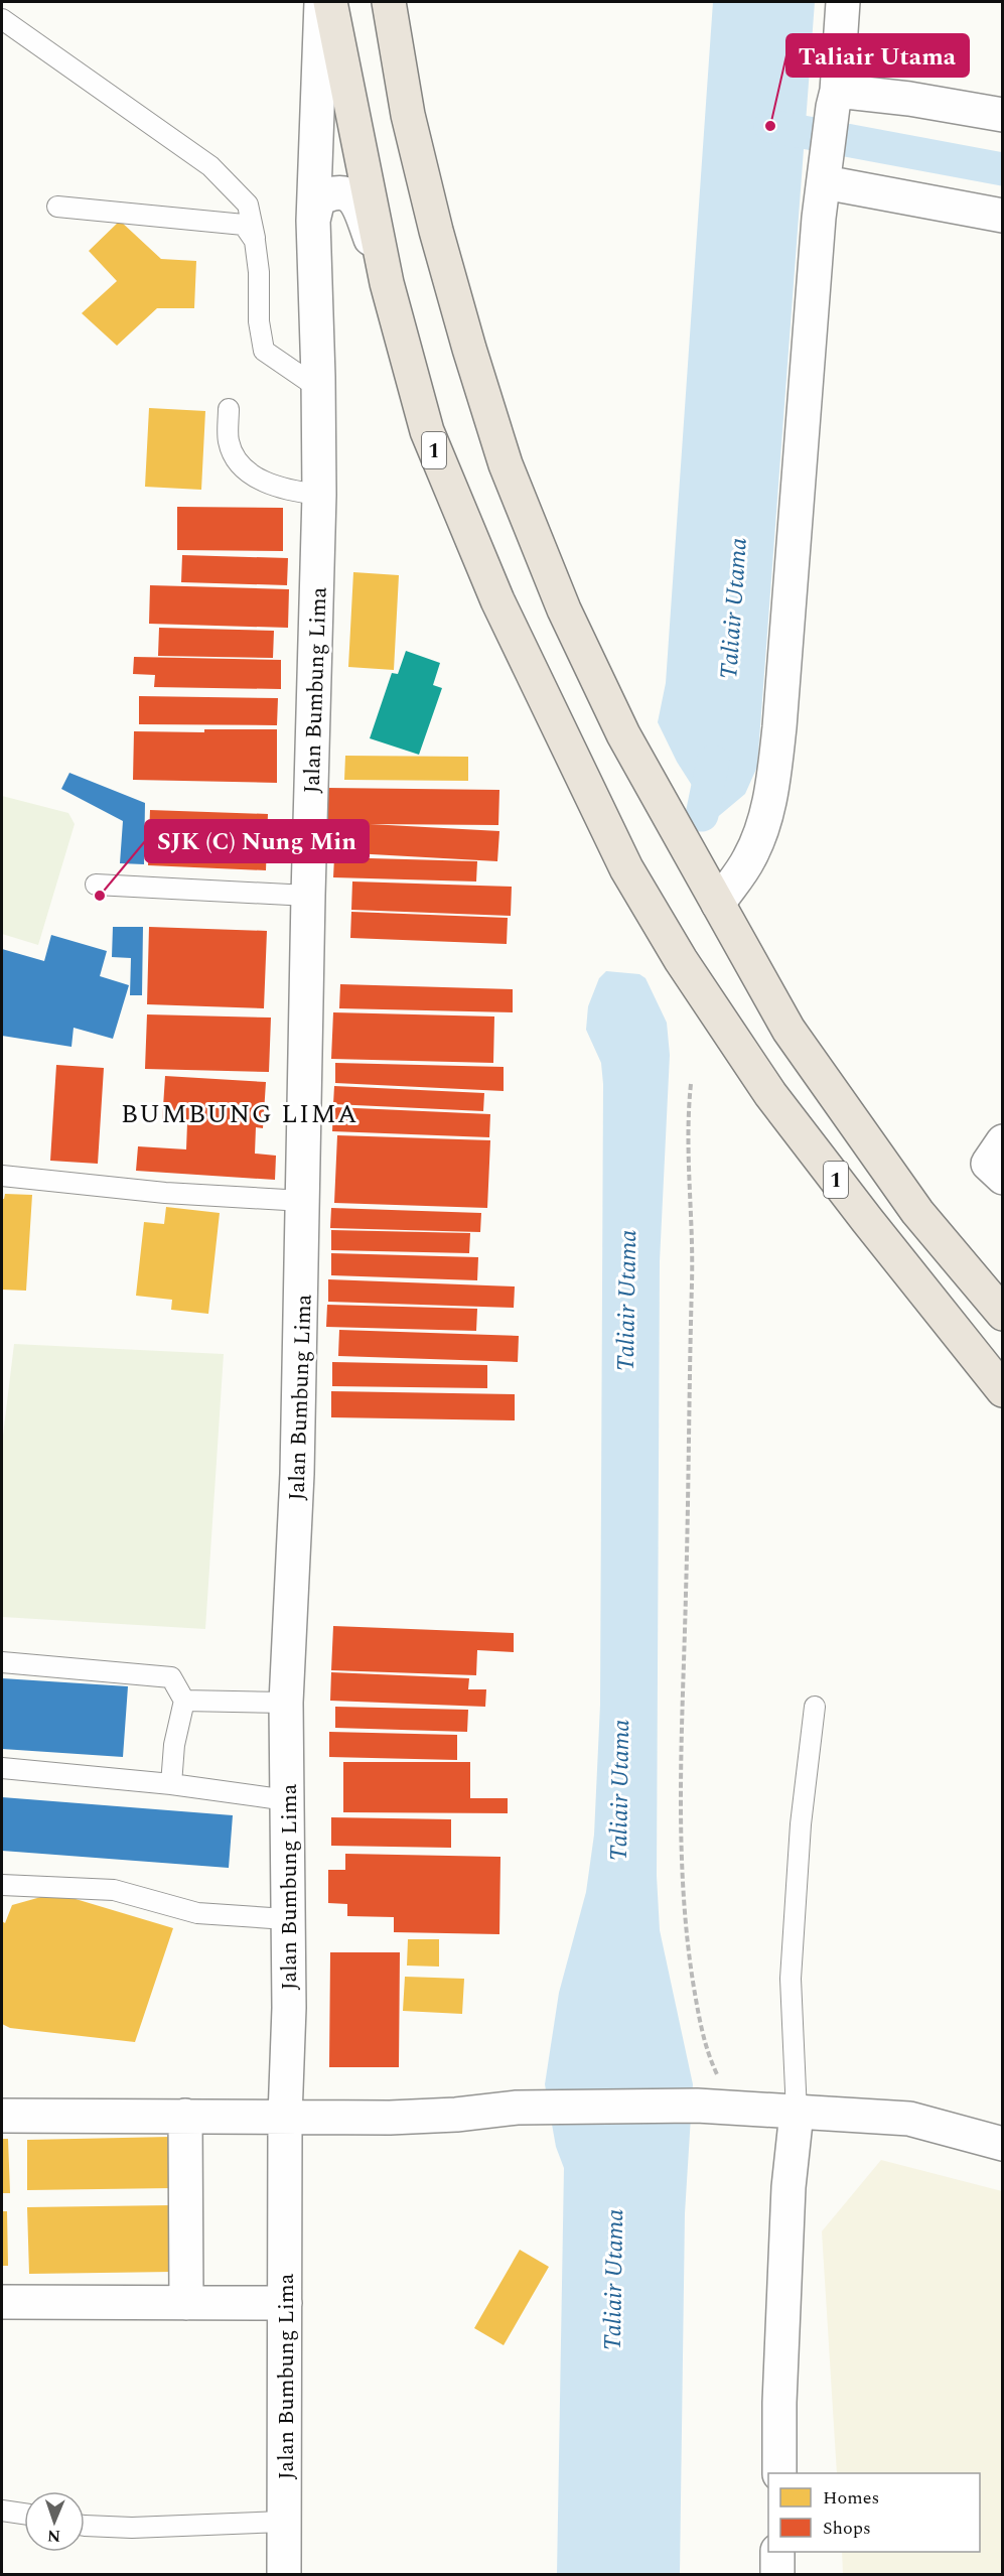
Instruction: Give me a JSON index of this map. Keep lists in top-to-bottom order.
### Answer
{
  "streets": {
    "highway": ["1"],
    "street": ["Jalan Bumbung Lima"]
  },
  "districts": ["BUMBUNG LIMA"],
  "water": ["Taliair Utama"],
  "places": ["Taliair Utama", "SJK (C) Nung Min"],
  "legend": ["Homes", "Shops"],
  "north": "bottom"
}
